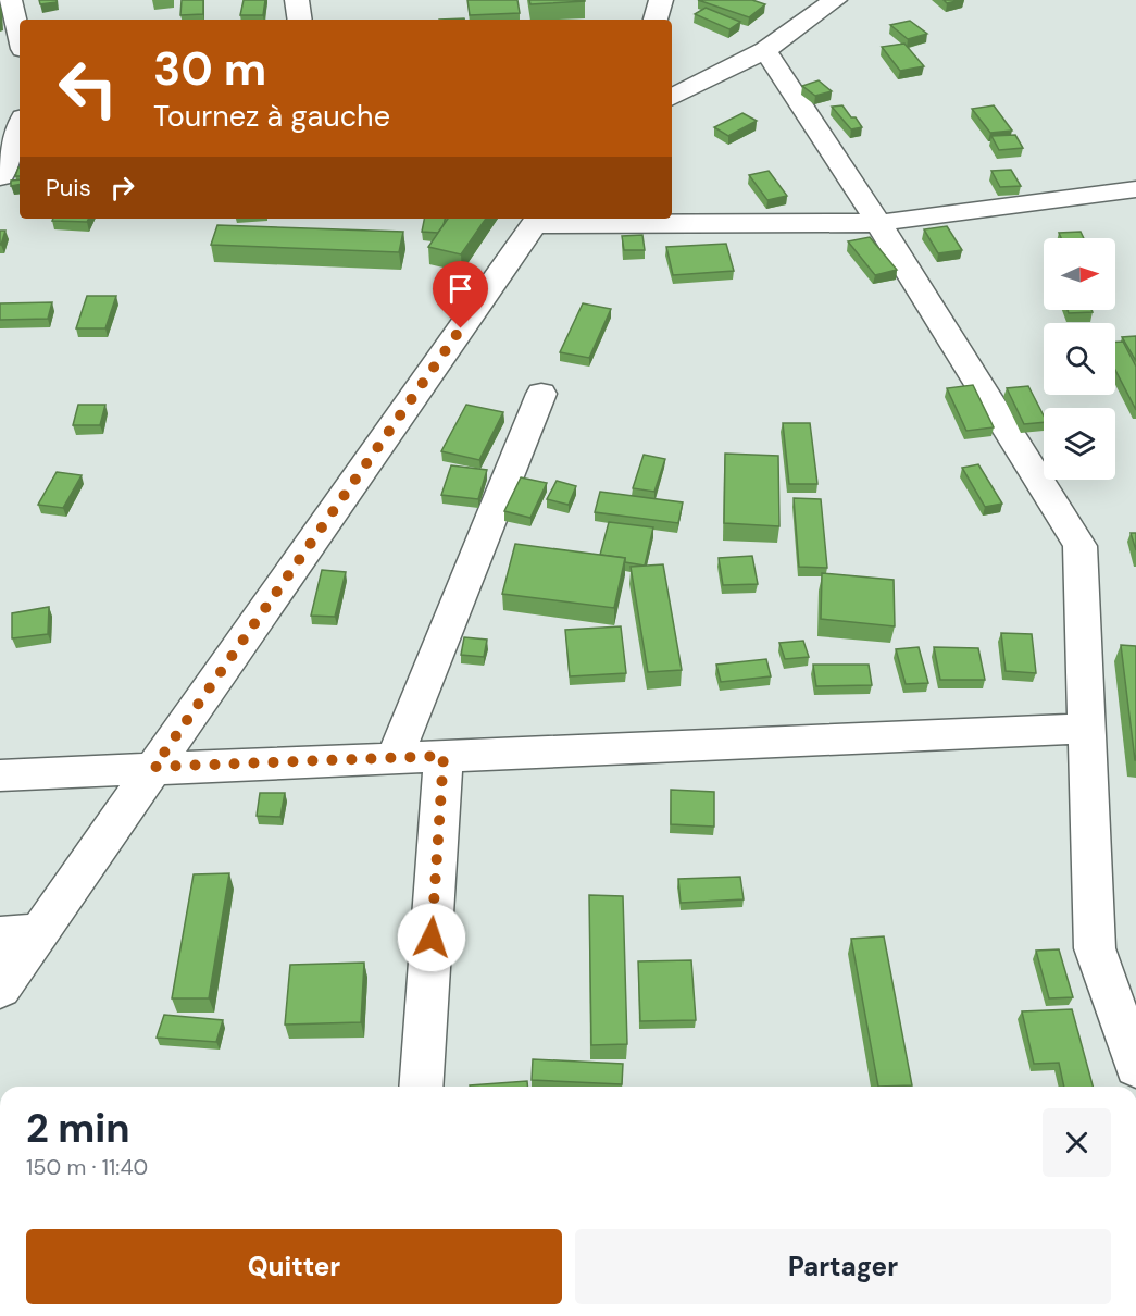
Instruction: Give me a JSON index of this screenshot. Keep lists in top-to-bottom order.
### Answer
{
  "north": "right",
  "page": {
    "turn": ["30 m", "Tournez à gauche"],
    "then": "Puis",
    "heading": ["2 min", "150 m · 11:40"],
    "buttons": ["Quitter", "Partager"]
  }
}
